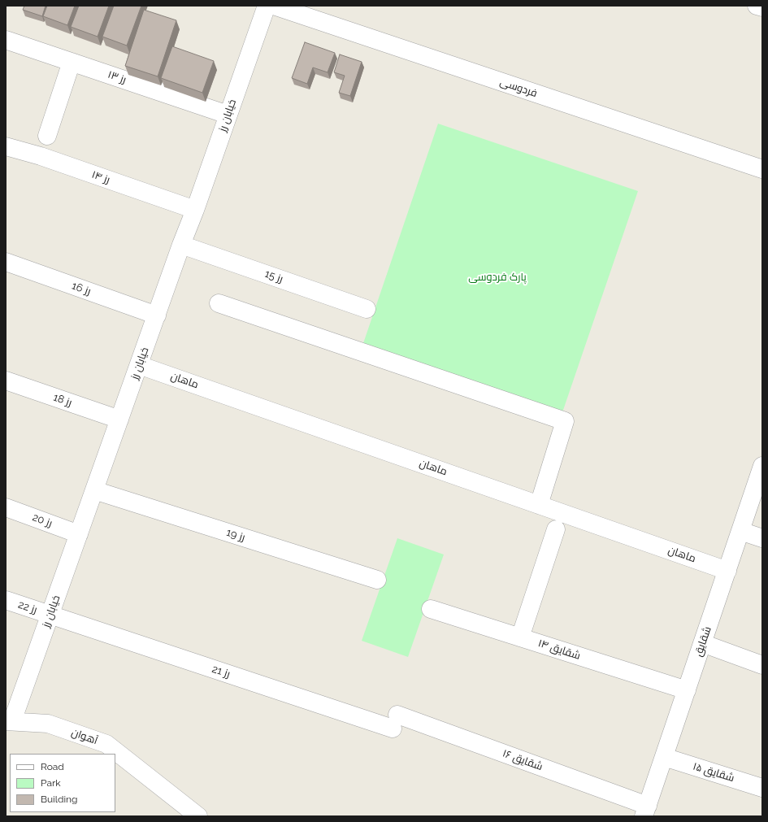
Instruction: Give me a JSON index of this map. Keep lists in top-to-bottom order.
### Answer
{
  "streets": {
    "street": [
      "رز ۱۳",
      "فردوسی",
      "خیابان رز",
      "رز ۱۴",
      "رز 15",
      "رز 16",
      "ماهان",
      "رز 18",
      "رز 20",
      "رز 19",
      "رز 22",
      "شقایق",
      "شقایق ۱۴",
      "رز 21",
      "آهوان",
      "شقایق ۱۶",
      "شقایق ۱۵"
    ]
  },
  "crossings": [
    ["رز ۱۳", "خیابان رز"],
    ["خیابان رز", "رز ۱۴"],
    ["خیابان رز", "رز 15"],
    ["خیابان رز", "رز 16"],
    ["خیابان رز", "ماهان"],
    ["خیابان رز", "رز 18"],
    ["خیابان رز", "رز 20"],
    ["خیابان رز", "رز 19"],
    ["خیابان رز", "رز 22"],
    ["خیابان رز", "رز 21"],
    ["خیابان رز", "آهوان"],
    ["ماهان", "شقایق"],
    ["رز 22", "رز 21"],
    ["شقایق", "شقایق ۱۴"],
    ["شقایق", "شقایق ۱۶"],
    ["شقایق", "شقایق ۱۵"],
    ["رز 21", "شقایق ۱۶"]
  ],
  "parks": ["پارک فردوسی"],
  "legend": ["Road", "Park", "Building"]
}
